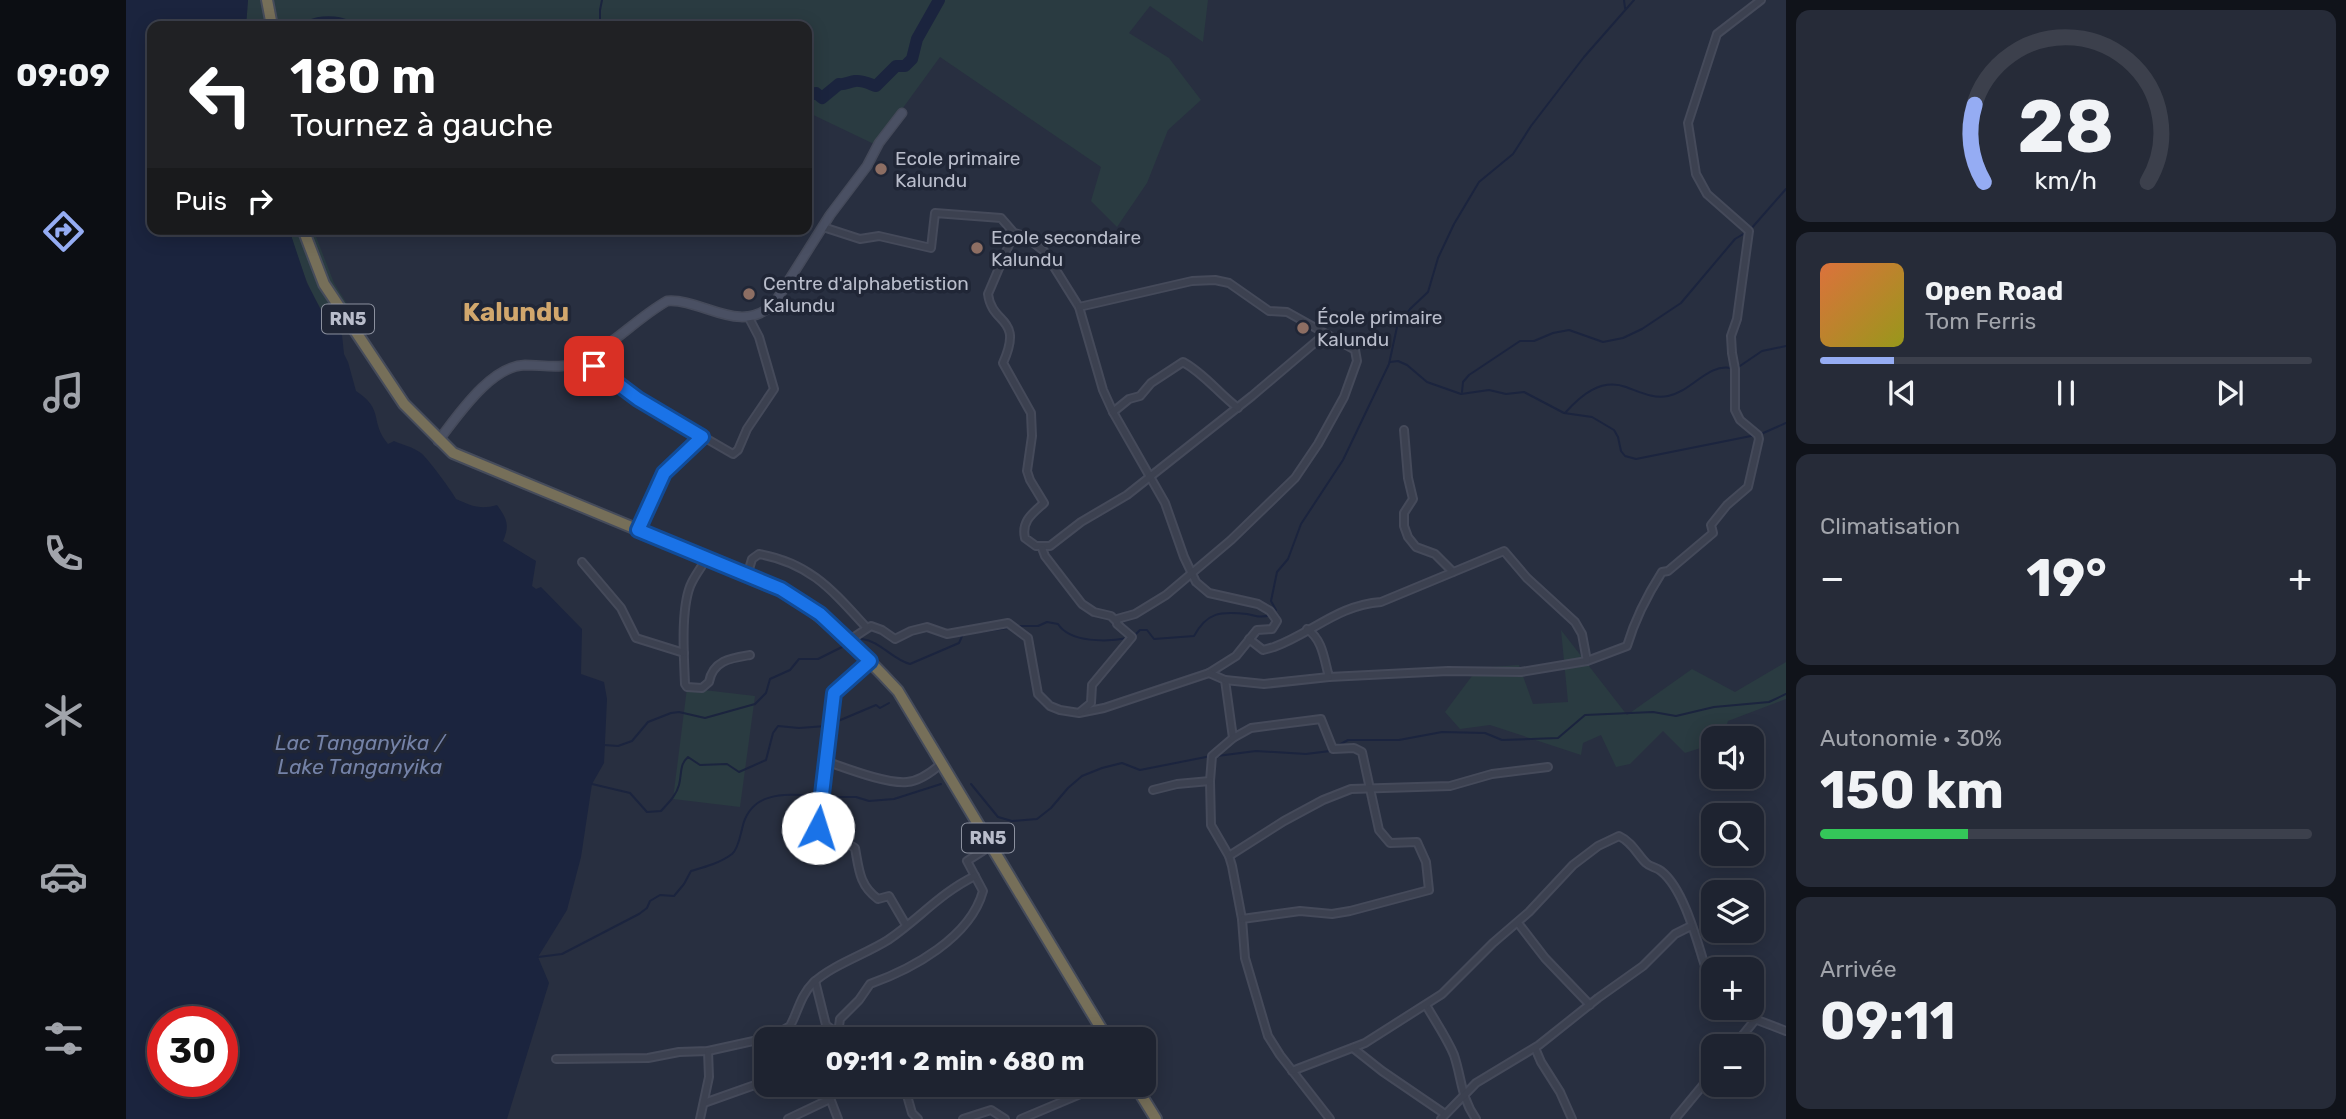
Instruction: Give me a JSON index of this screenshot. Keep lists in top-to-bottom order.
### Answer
{
  "streets": {
    "highway": ["RN5"]
  },
  "districts": ["Kalundu"],
  "water": ["Lac Tanganyika / Lake Tanganyika"],
  "places": [
    "Ecole primaire Kalundu",
    "Ecole secondaire Kalundu",
    "Centre d'alphabetistion Kalundu",
    "École primaire Kalundu"
  ],
  "page": {
    "tabs": "09:09",
    "turn": ["180 m", "Tournez à gauche"],
    "then": "Puis",
    "song": ["Open Road", "Tom Ferris"],
    "tile": [
      "Climatisation",
      ["Autonomie · 30%", "150 km"],
      ["Arrivée", "09:11"]
    ],
    "heat": ["−", "19°", "+"],
    "map_buttons": ["+", "−"],
    "limit": "30",
    "trip": "09:11 · 2 min · 680 m",
    "gauge": ["28", "km/h"]
  }
}
